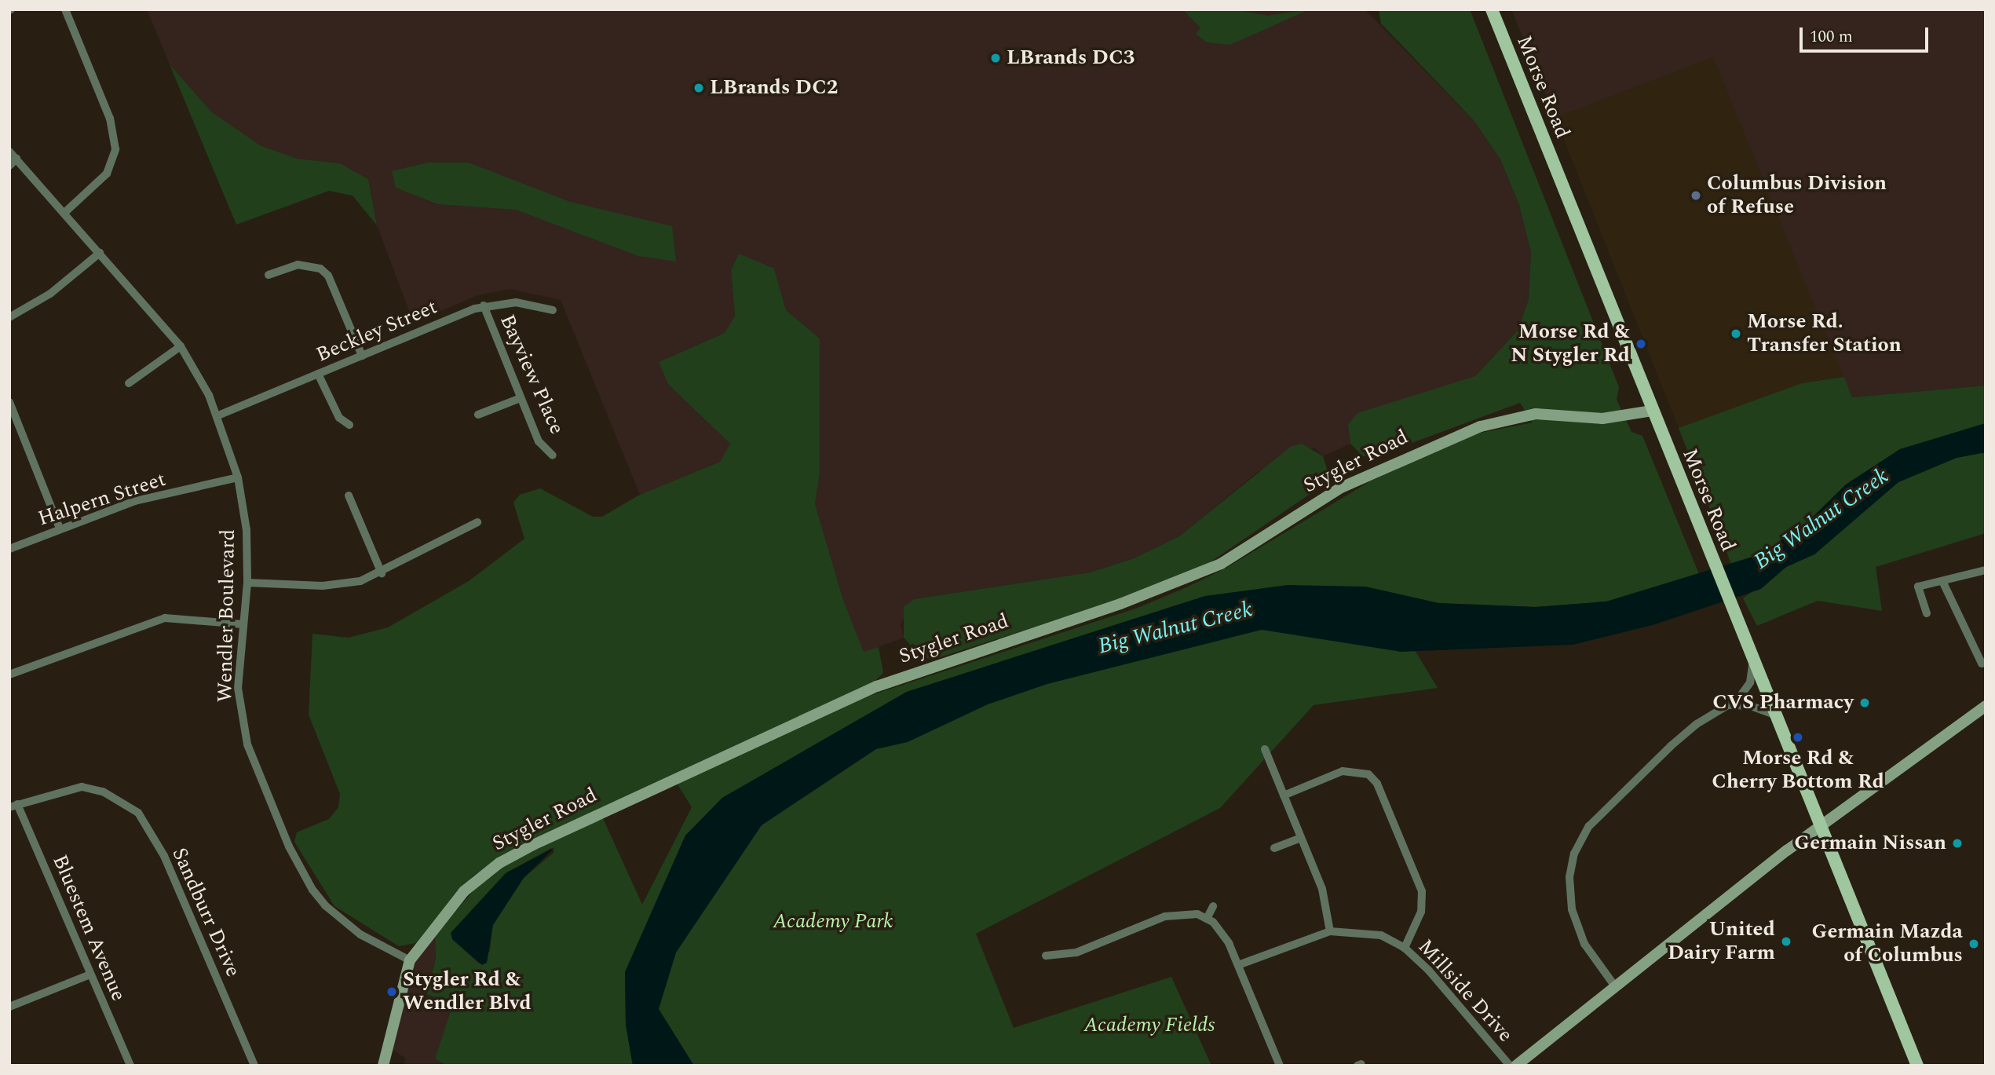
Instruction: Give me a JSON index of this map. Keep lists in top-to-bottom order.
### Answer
{
  "streets": {
    "main road": ["Morse Road", "Stygler Road"],
    "street": [
      "Beckley Street",
      "Bayview Place",
      "Halpern Street",
      "Wendler Boulevard",
      "Sandburr Drive",
      "Bluestem Avenue",
      "Millside Drive"
    ]
  },
  "crossings": [
    ["Morse Road", "Stygler Road"],
    ["Beckley Street", "Bayview Place"],
    ["Beckley Street", "Wendler Boulevard"],
    ["Stygler Road", "Wendler Boulevard"],
    ["Halpern Street", "Wendler Boulevard"],
    ["Sandburr Drive", "Bluestem Avenue"]
  ],
  "water": ["Big Walnut Creek"],
  "parks": ["Academy Park", "Academy Fields"],
  "places": [
    "LBrands DC3",
    "LBrands DC2",
    "Columbus Division of Refuse",
    "Morse Rd. Transfer Station",
    "Morse Rd & N Stygler Rd",
    "CVS Pharmacy",
    "Morse Rd & Cherry Bottom Rd",
    "Germain Nissan",
    "United Dairy Farm",
    "Germain Mazda of Columbus",
    "Stygler Rd & Wendler Blvd"
  ],
  "scale_bar": "100 m"
}
